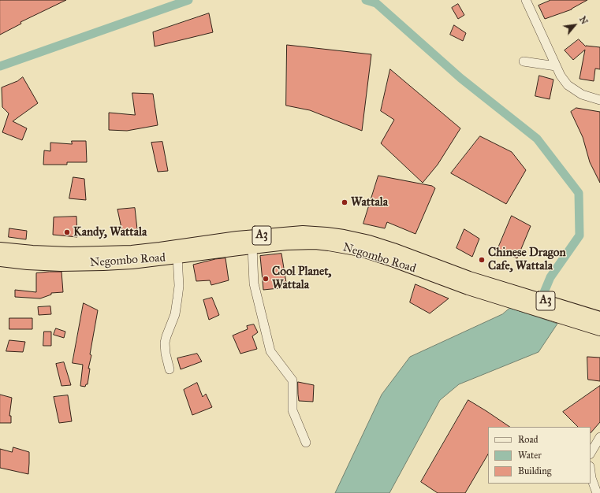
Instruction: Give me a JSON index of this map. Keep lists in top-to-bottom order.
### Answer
{
  "streets": {
    "highway": ["A3", "Negombo Road"]
  },
  "places": [
    "Wattala",
    "Kandy, Wattala",
    "Chinese Dragon Cafe, Wattala",
    "Cool Planet, Wattala"
  ],
  "legend": ["Road", "Water", "Building"],
  "north": "top right"
}
